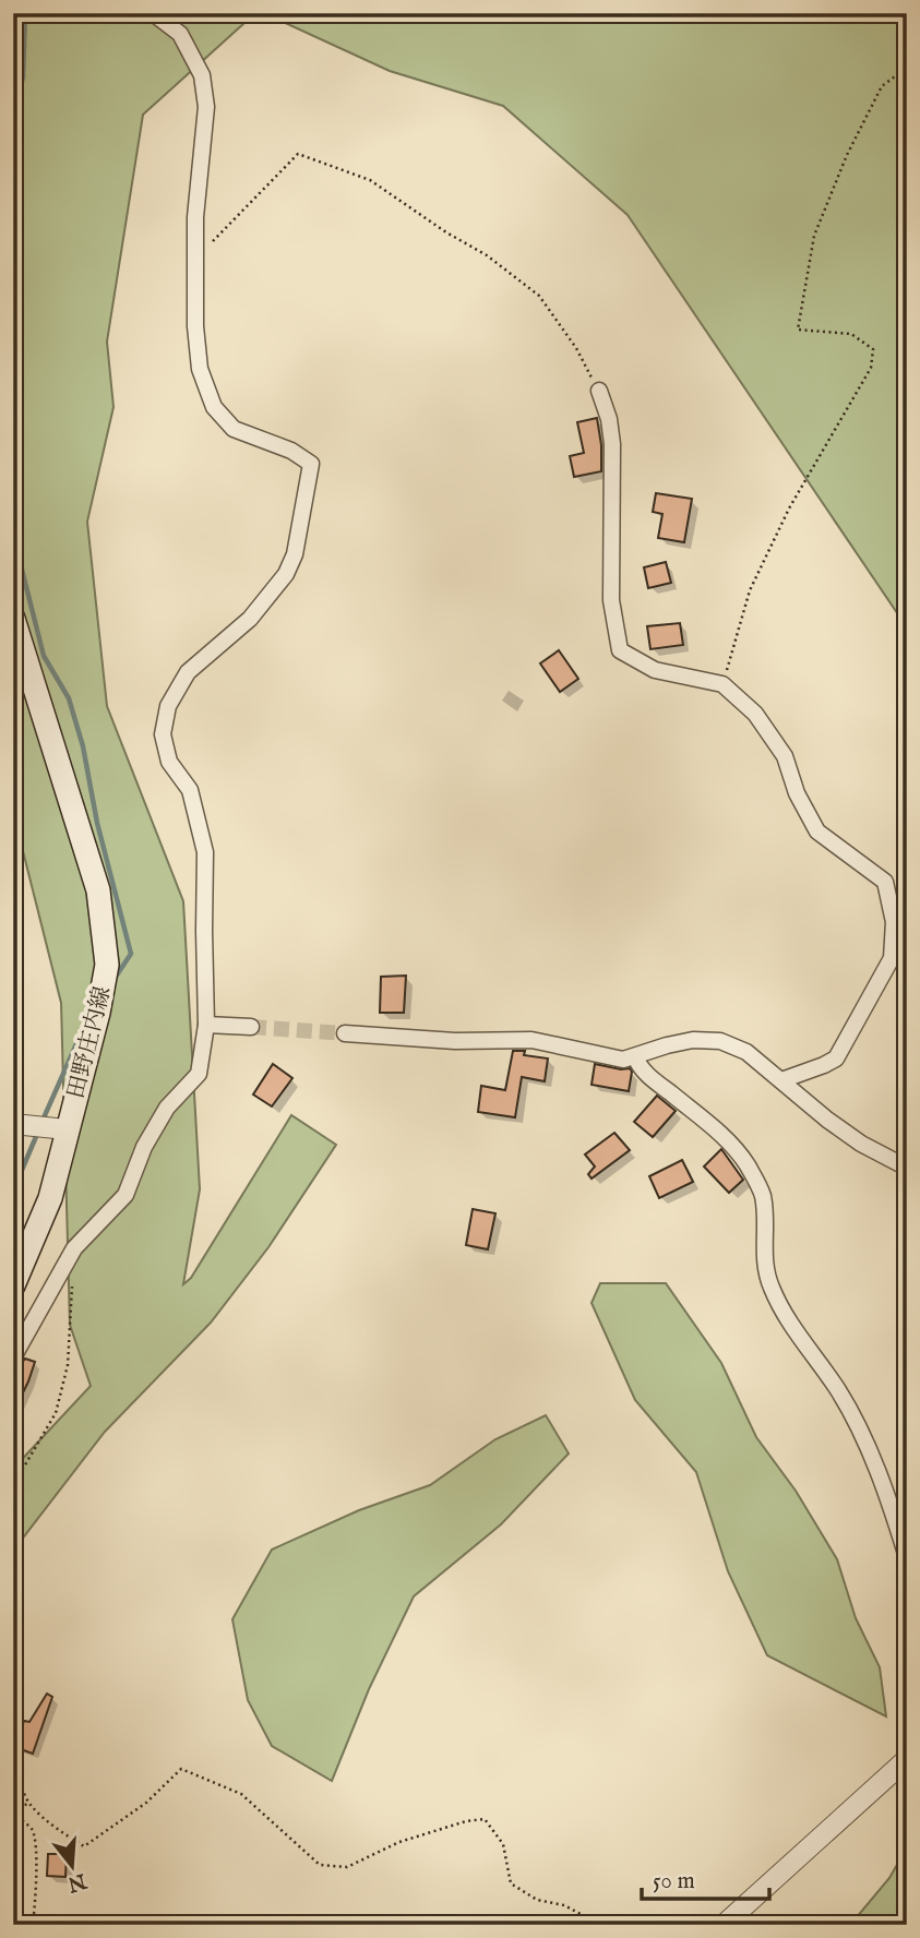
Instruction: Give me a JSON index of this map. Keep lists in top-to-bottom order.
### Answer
{
  "streets": {
    "main road": ["田野庄内線"]
  },
  "scale_bar": "50 m",
  "north": "bottom"
}
